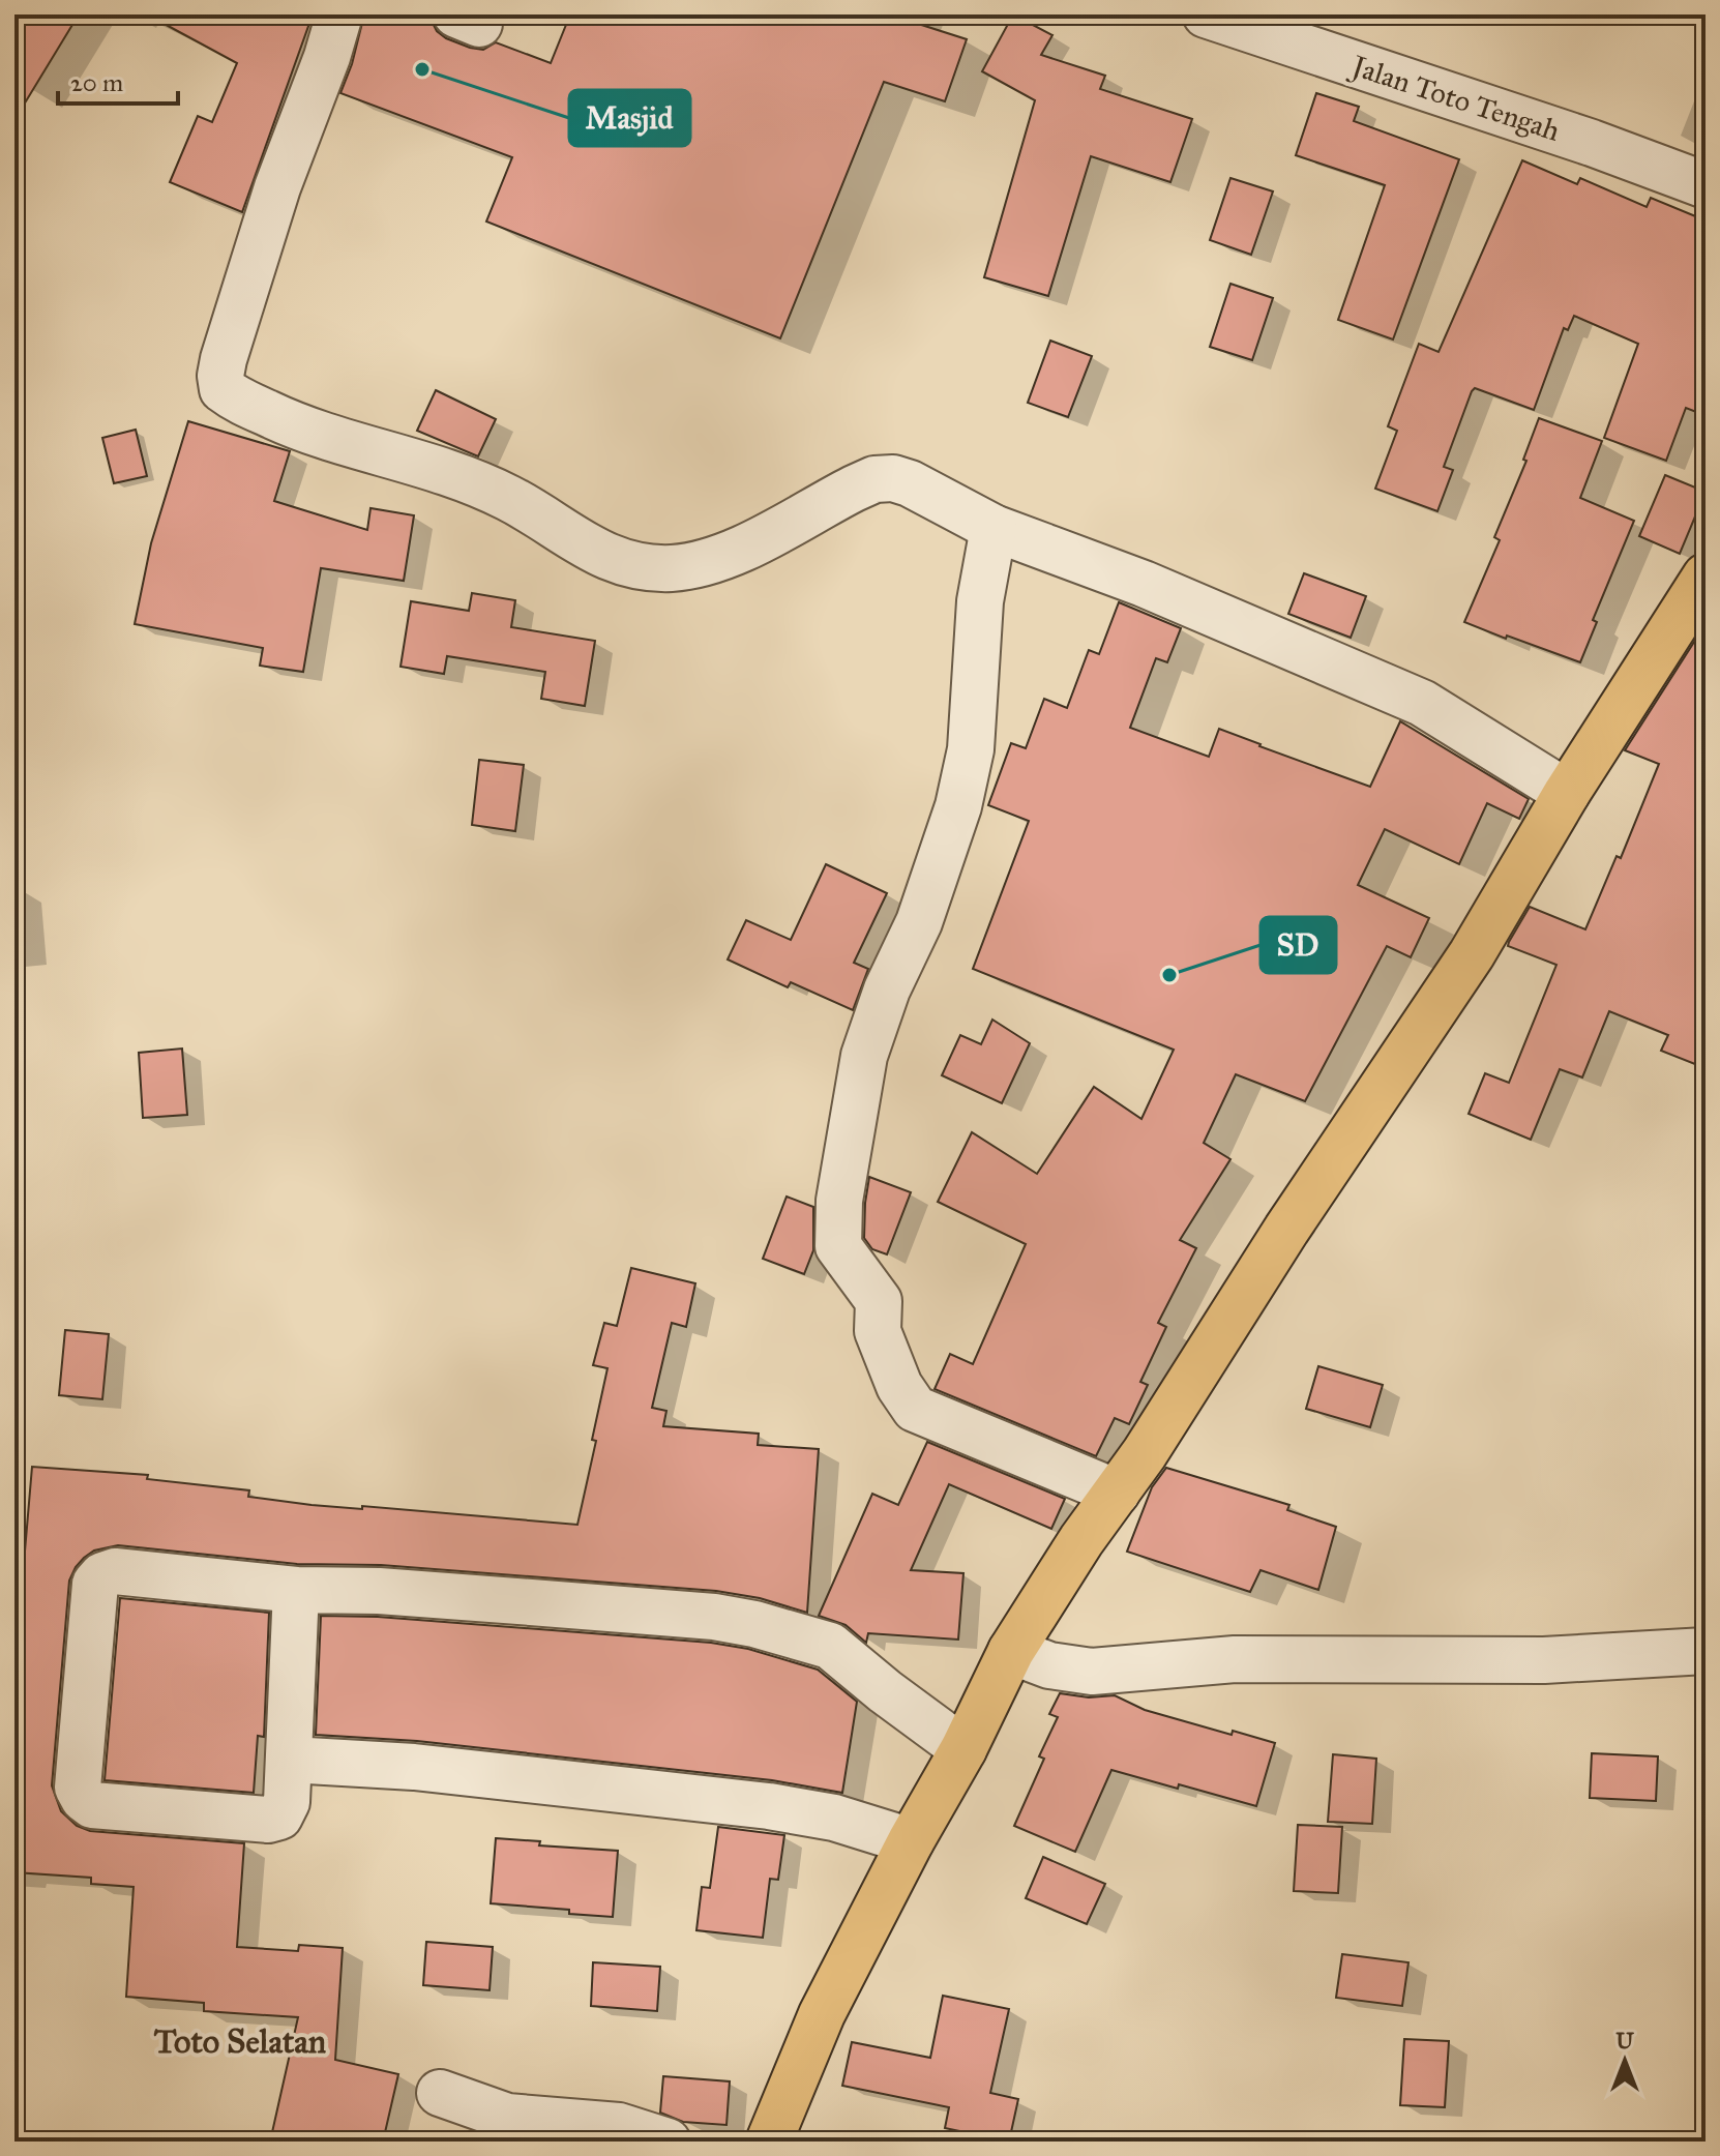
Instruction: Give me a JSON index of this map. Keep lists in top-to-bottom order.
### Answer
{
  "streets": {
    "street": ["Jalan Toto Tengah"]
  },
  "districts": ["Toto Selatan"],
  "places": ["Masjid", "SD"],
  "scale_bar": "20 m",
  "north": "top"
}
